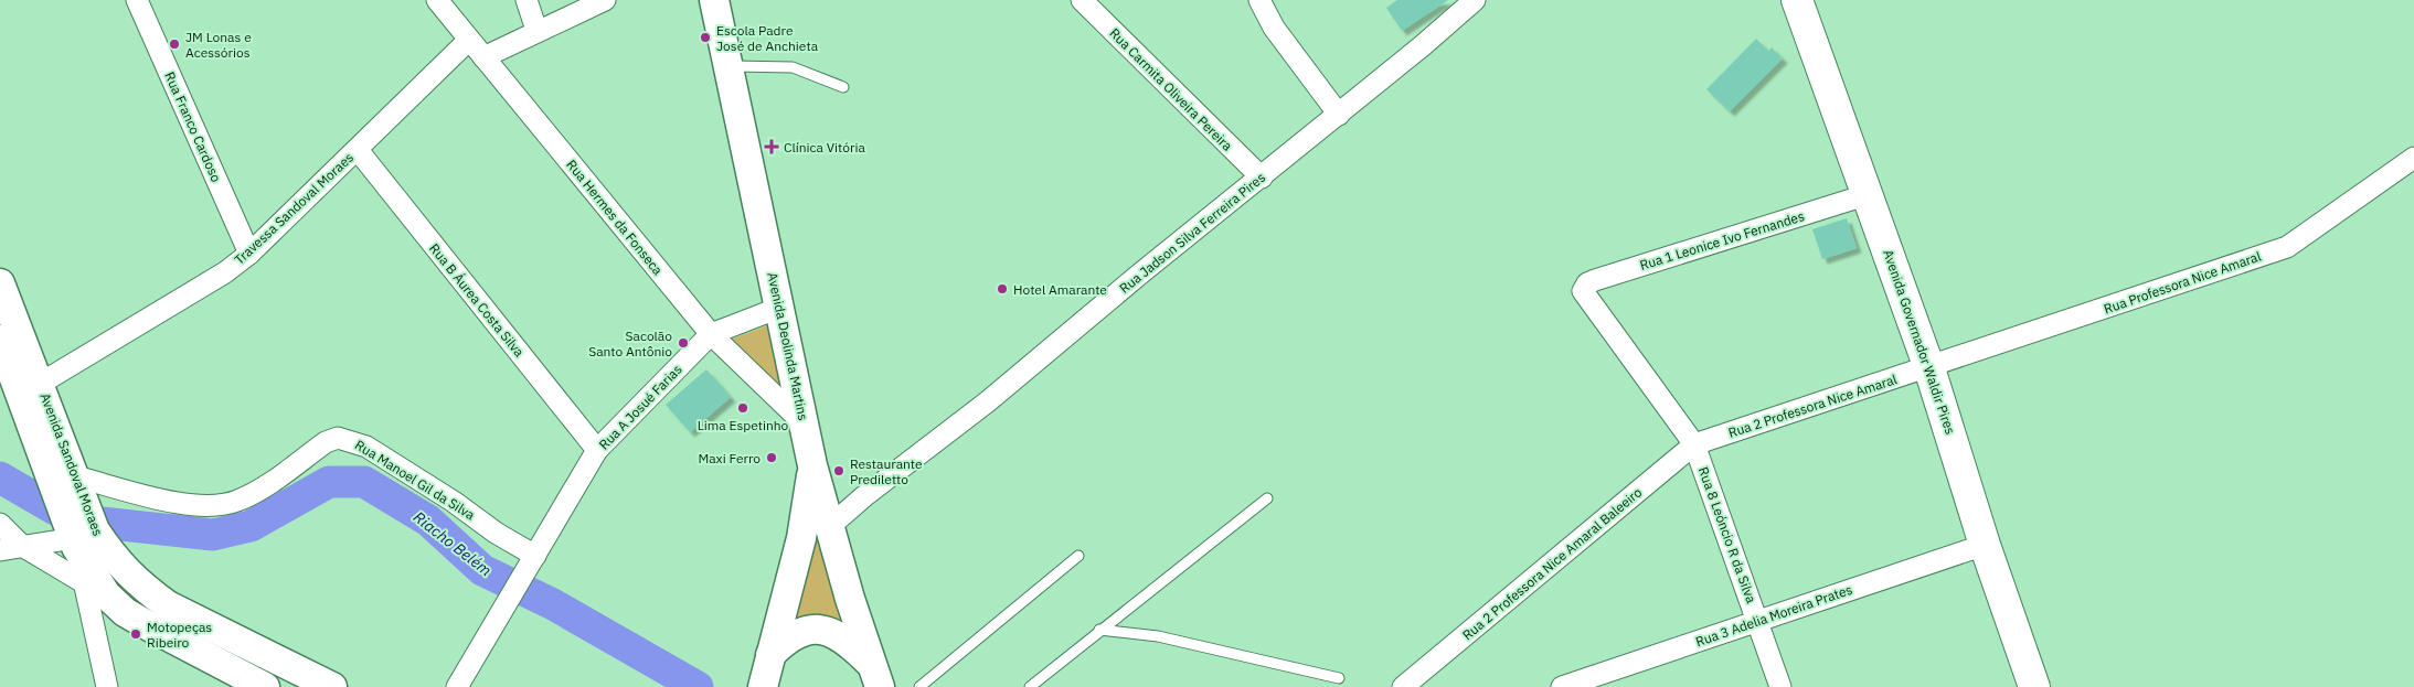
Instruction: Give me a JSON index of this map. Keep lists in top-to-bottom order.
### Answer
{
  "streets": {
    "main road": ["Avenida Governador Waldir Pires", "Avenida Deolinda Martins", "Avenida Sandoval Moraes"],
    "street": [
      "Rua Carmita Oliveira Pereira",
      "Rua Franco Cardoso",
      "Travessa Sandoval Moraes",
      "Rua Hermes da Fonseca",
      "Rua Jadson Silva Ferreira Pires",
      "Rua 1 Leonice Ivo Fernandes",
      "Rua Professora Nice Amaral",
      "Rua B Áurea Costa Silva",
      "Rua 2 Professora Nice Amaral",
      "Rua A Josué Farias",
      "Rua Manoel Gil da Silva",
      "Rua 8 Leóncio R da Silva",
      "Rua 2 Professora Nice Amaral Baleeiro",
      "Rua 3 Adelia Moreira Prates"
    ]
  },
  "crossings": [
    ["Rua Carmita Oliveira Pereira", "Rua Jadson Silva Ferreira Pires"],
    ["Rua Franco Cardoso", "Travessa Sandoval Moraes"],
    ["Travessa Sandoval Moraes", "Rua Hermes da Fonseca"],
    ["Travessa Sandoval Moraes", "Rua B Áurea Costa Silva"],
    ["Travessa Sandoval Moraes", "Avenida Sandoval Moraes"],
    ["Rua Hermes da Fonseca", "Avenida Deolinda Martins"],
    ["Rua Hermes da Fonseca", "Rua A Josué Farias"],
    ["Rua Jadson Silva Ferreira Pires", "Avenida Deolinda Martins"],
    ["Rua 1 Leonice Ivo Fernandes", "Avenida Governador Waldir Pires"],
    ["Rua 1 Leonice Ivo Fernandes", "Rua 8 Leóncio R da Silva"],
    ["Rua Professora Nice Amaral", "Avenida Governador Waldir Pires"],
    ["Rua Professora Nice Amaral", "Rua 2 Professora Nice Amaral"],
    ["Rua B Áurea Costa Silva", "Rua A Josué Farias"],
    ["Avenida Governador Waldir Pires", "Rua 2 Professora Nice Amaral"],
    ["Avenida Governador Waldir Pires", "Rua 3 Adelia Moreira Prates"],
    ["Rua 2 Professora Nice Amaral", "Rua 8 Leóncio R da Silva"],
    ["Rua 2 Professora Nice Amaral", "Rua 2 Professora Nice Amaral Baleeiro"],
    ["Rua A Josué Farias", "Rua Manoel Gil da Silva"],
    ["Avenida Sandoval Moraes", "Rua Manoel Gil da Silva"],
    ["Rua 8 Leóncio R da Silva", "Rua 2 Professora Nice Amaral Baleeiro"],
    ["Rua 8 Leóncio R da Silva", "Rua 3 Adelia Moreira Prates"]
  ],
  "water": ["Riacho Belém"],
  "places": {
    "other": [
      "Escola Padre José de Anchieta",
      "JM Lonas e Acessórios",
      "Hotel Amarante",
      "Sacolão Santo Antônio",
      "Lima Espetinho",
      "Maxi Ferro",
      "Restaurante Prediletto",
      "Motopeças Ribeiro"
    ],
    "health": ["Clínica Vitória"]
  }
}
